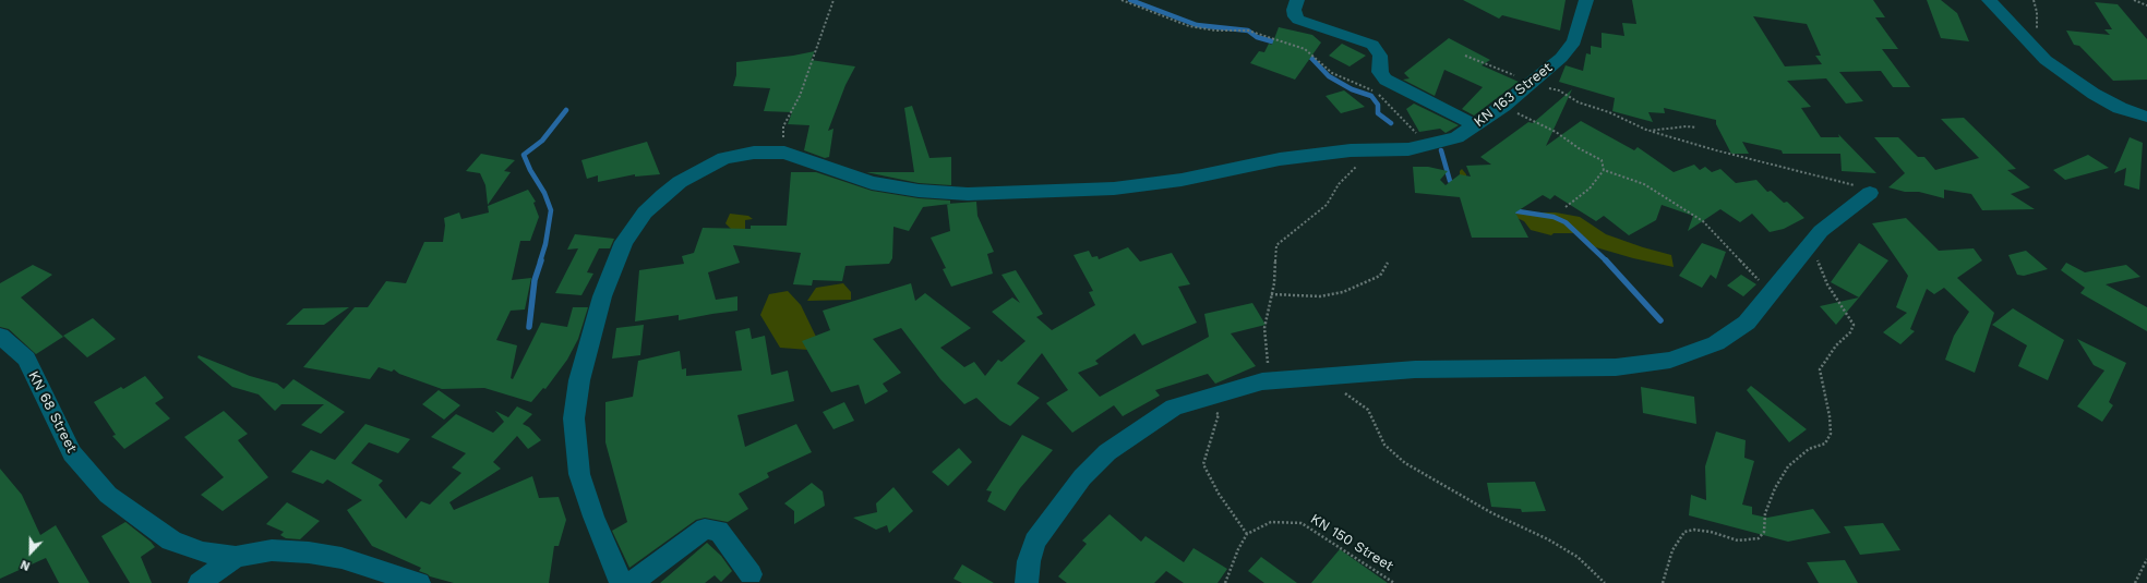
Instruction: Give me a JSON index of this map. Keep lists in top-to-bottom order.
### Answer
{
  "streets": {
    "street": ["KN 163 Street", "KN 68 Street"],
    "path": ["KN 150 Street"]
  },
  "north": "bottom"
}
